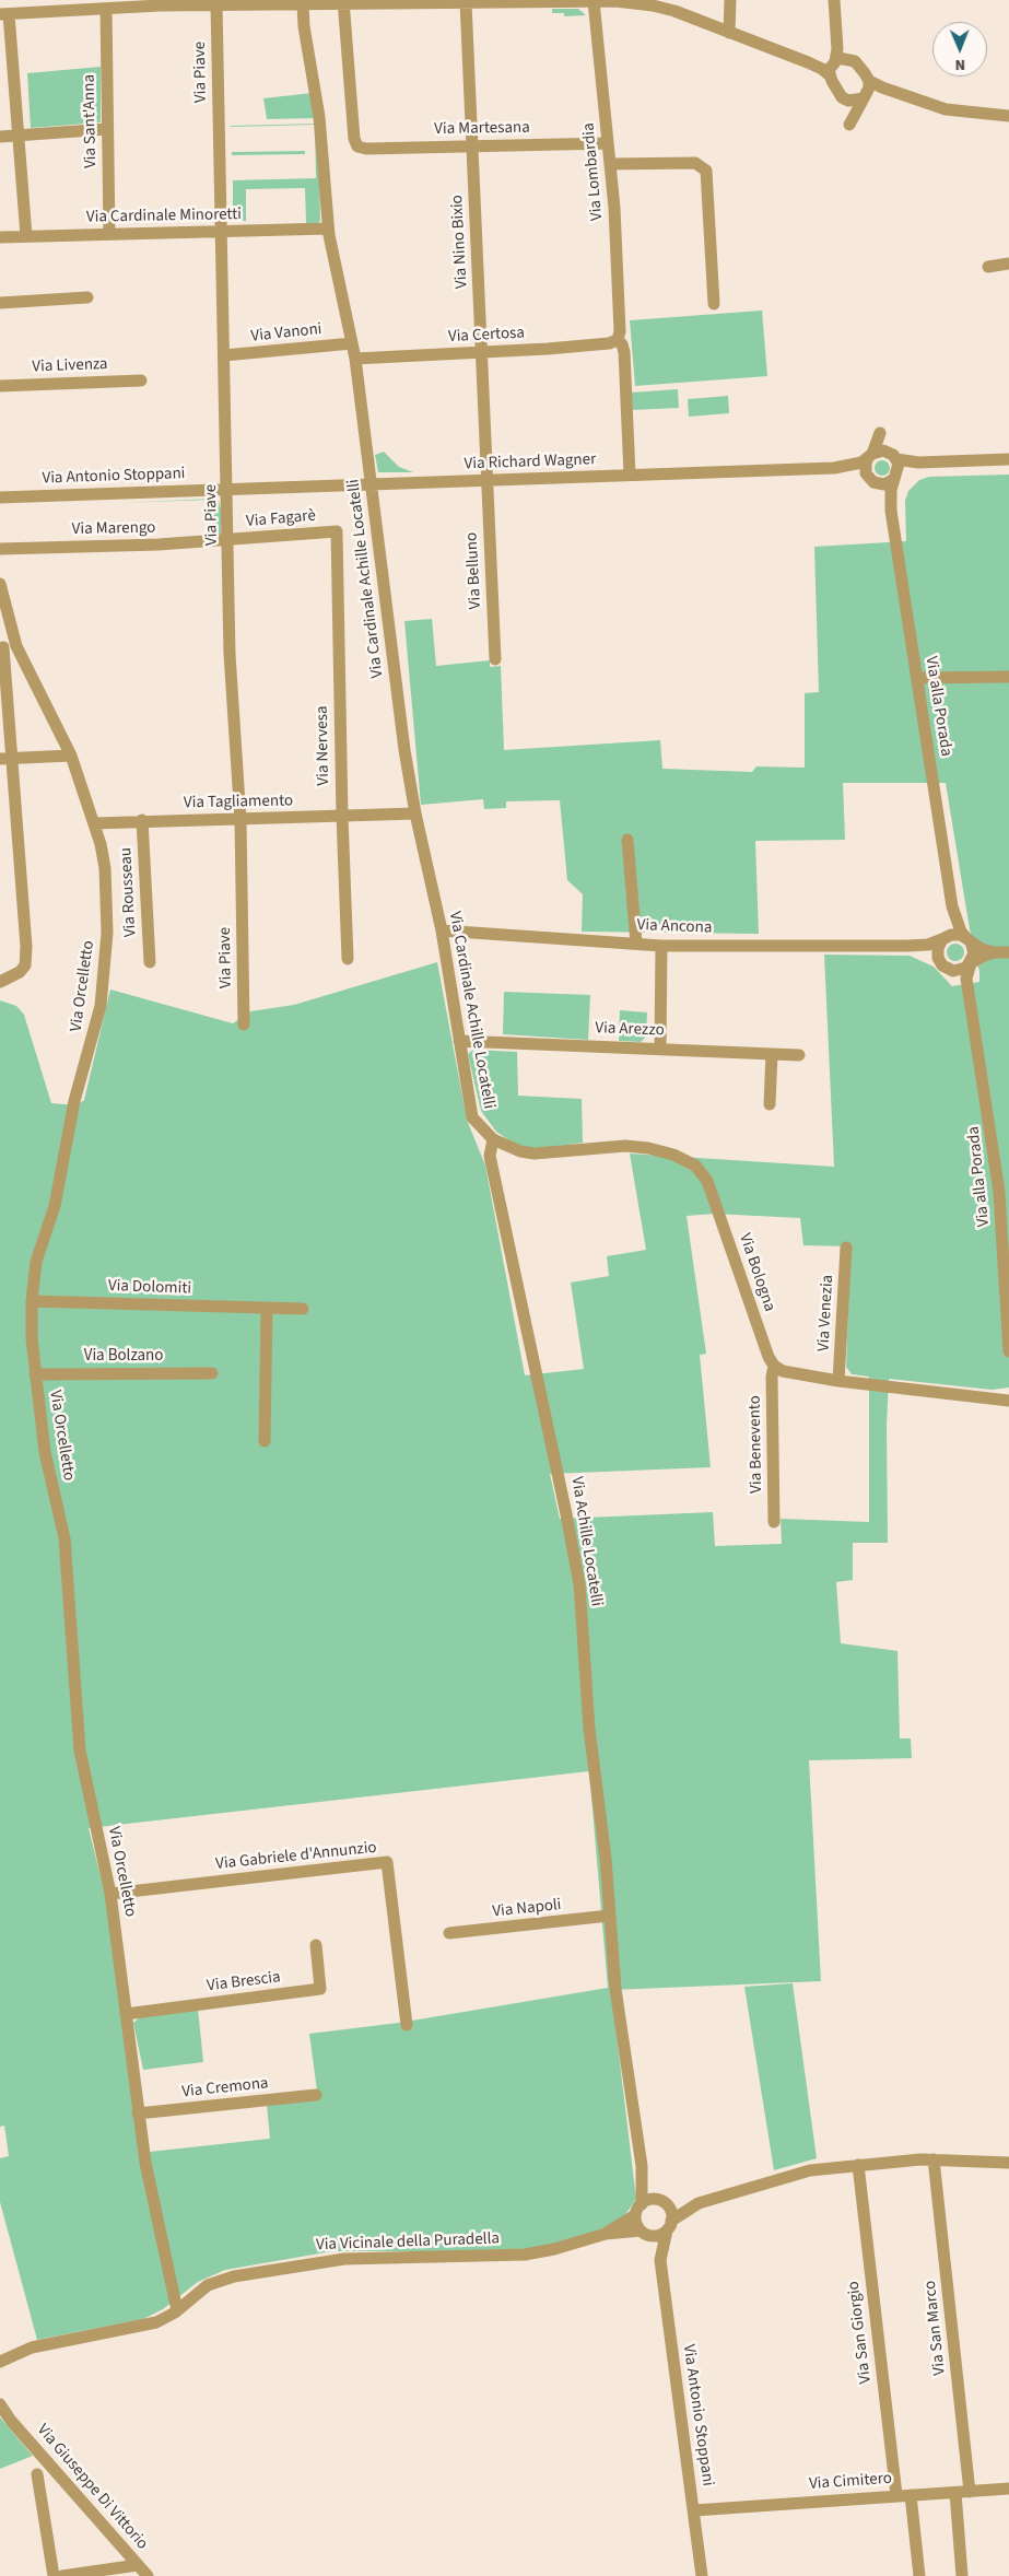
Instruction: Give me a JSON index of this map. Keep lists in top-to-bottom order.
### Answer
{
  "streets": {
    "street": [
      "Via Piave",
      "Via Sant'Anna",
      "Via Martesana",
      "Via Lombardia",
      "Via Cardinale Minoretti",
      "Via Nino Bixio",
      "Via Vanoni",
      "Via Certosa",
      "Via Livenza",
      "Via Richard Wagner",
      "Via Antonio Stoppani",
      "Via Fagarè",
      "Via Marengo",
      "Via Belluno",
      "Via Cardinale Achille Locatelli",
      "Via alla Porada",
      "Via Nervesa",
      "Via Tagliamento",
      "Via Rousseau",
      "Via Ancona",
      "Via Orcelletto",
      "Via Arezzo",
      "Via Bologna",
      "Via Dolomiti",
      "Via Venezia",
      "Via Bolzano",
      "Via Benevento",
      "Via Achille Locatelli",
      "Via Gabriele d'Annunzio",
      "Via Napoli",
      "Via Brescia",
      "Via Cremona",
      "Via Vicinale della Puradella",
      "Via San Marco",
      "Via San Giorgio",
      "Via Cimitero",
      "Via Giuseppe Di Vittorio"
    ]
  },
  "crossings": [
    ["Via Piave", "Via Cardinale Minoretti"],
    ["Via Piave", "Via Vanoni"],
    ["Via Piave", "Via Richard Wagner"],
    ["Via Piave", "Via Antonio Stoppani"],
    ["Via Piave", "Via Fagarè"],
    ["Via Piave", "Via Marengo"],
    ["Via Piave", "Via Tagliamento"],
    ["Via Sant'Anna", "Via Cardinale Minoretti"],
    ["Via Martesana", "Via Lombardia"],
    ["Via Martesana", "Via Nino Bixio"],
    ["Via Lombardia", "Via Certosa"],
    ["Via Lombardia", "Via Richard Wagner"],
    ["Via Cardinale Minoretti", "Via Cardinale Achille Locatelli"],
    ["Via Nino Bixio", "Via Certosa"],
    ["Via Nino Bixio", "Via Richard Wagner"],
    ["Via Nino Bixio", "Via Belluno"],
    ["Via Vanoni", "Via Cardinale Achille Locatelli"],
    ["Via Certosa", "Via Cardinale Achille Locatelli"],
    ["Via Richard Wagner", "Via Antonio Stoppani"],
    ["Via Richard Wagner", "Via Belluno"],
    ["Via Richard Wagner", "Via Cardinale Achille Locatelli"],
    ["Via Richard Wagner", "Via alla Porada"],
    ["Via Antonio Stoppani", "Via Vicinale della Puradella"],
    ["Via Antonio Stoppani", "Via Cimitero"],
    ["Via Fagarè", "Via Marengo"],
    ["Via Fagarè", "Via Nervesa"],
    ["Via Cardinale Achille Locatelli", "Via Tagliamento"],
    ["Via Cardinale Achille Locatelli", "Via Ancona"],
    ["Via Cardinale Achille Locatelli", "Via Arezzo"],
    ["Via Cardinale Achille Locatelli", "Via Bologna"],
    ["Via Cardinale Achille Locatelli", "Via Achille Locatelli"],
    ["Via alla Porada", "Via Ancona"],
    ["Via Nervesa", "Via Tagliamento"],
    ["Via Tagliamento", "Via Rousseau"],
    ["Via Tagliamento", "Via Orcelletto"],
    ["Via Orcelletto", "Via Dolomiti"],
    ["Via Orcelletto", "Via Bolzano"],
    ["Via Orcelletto", "Via Gabriele d'Annunzio"],
    ["Via Orcelletto", "Via Brescia"],
    ["Via Orcelletto", "Via Cremona"],
    ["Via Orcelletto", "Via Vicinale della Puradella"],
    ["Via Bologna", "Via Benevento"],
    ["Via Bologna", "Via Achille Locatelli"],
    ["Via Achille Locatelli", "Via Napoli"],
    ["Via San Marco", "Via Cimitero"],
    ["Via San Giorgio", "Via Cimitero"]
  ],
  "north": "bottom"
}
